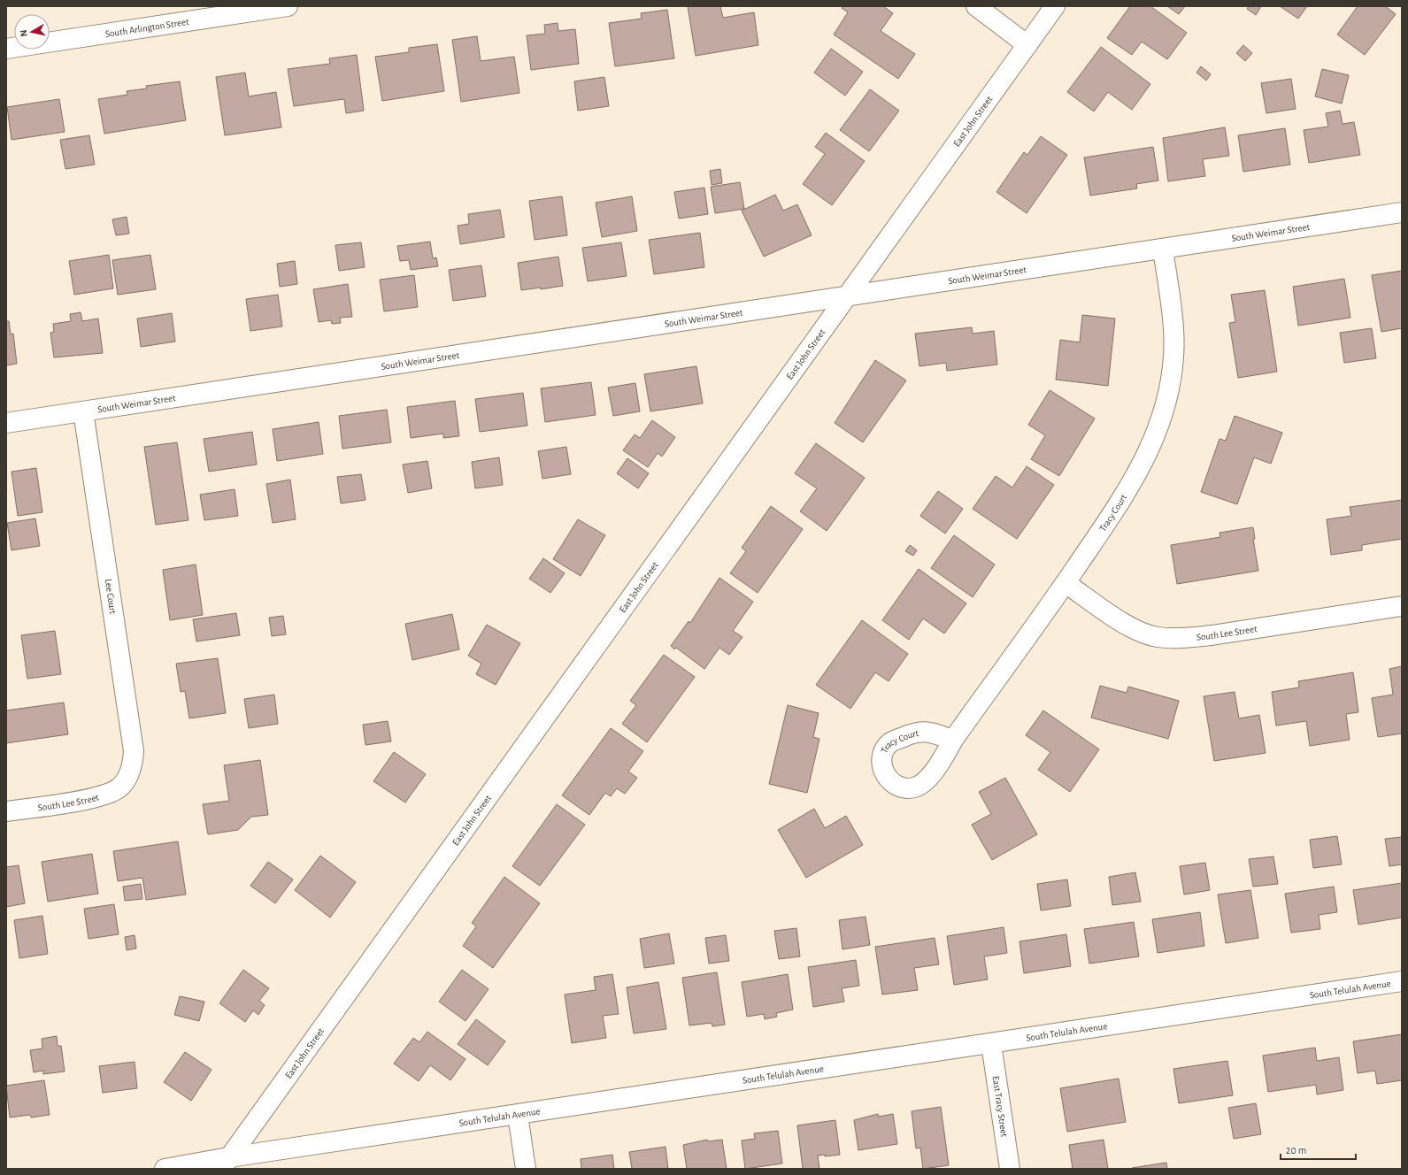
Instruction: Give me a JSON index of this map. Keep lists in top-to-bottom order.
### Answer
{
  "streets": {
    "street": [
      "South Arlington Street",
      "East John Street",
      "South Weimar Street",
      "Tracy Court",
      "Lee Court",
      "South Lee Street",
      "South Telulah Avenue",
      "East Tracy Street"
    ]
  },
  "crossings": [
    ["East John Street", "South Weimar Street"],
    ["East John Street", "South Telulah Avenue"],
    ["South Weimar Street", "Tracy Court"],
    ["South Weimar Street", "Lee Court"],
    ["Tracy Court", "South Lee Street"],
    ["Lee Court", "South Lee Street"],
    ["South Telulah Avenue", "East Tracy Street"]
  ],
  "scale_bar": "20 m",
  "north": "left"
}
